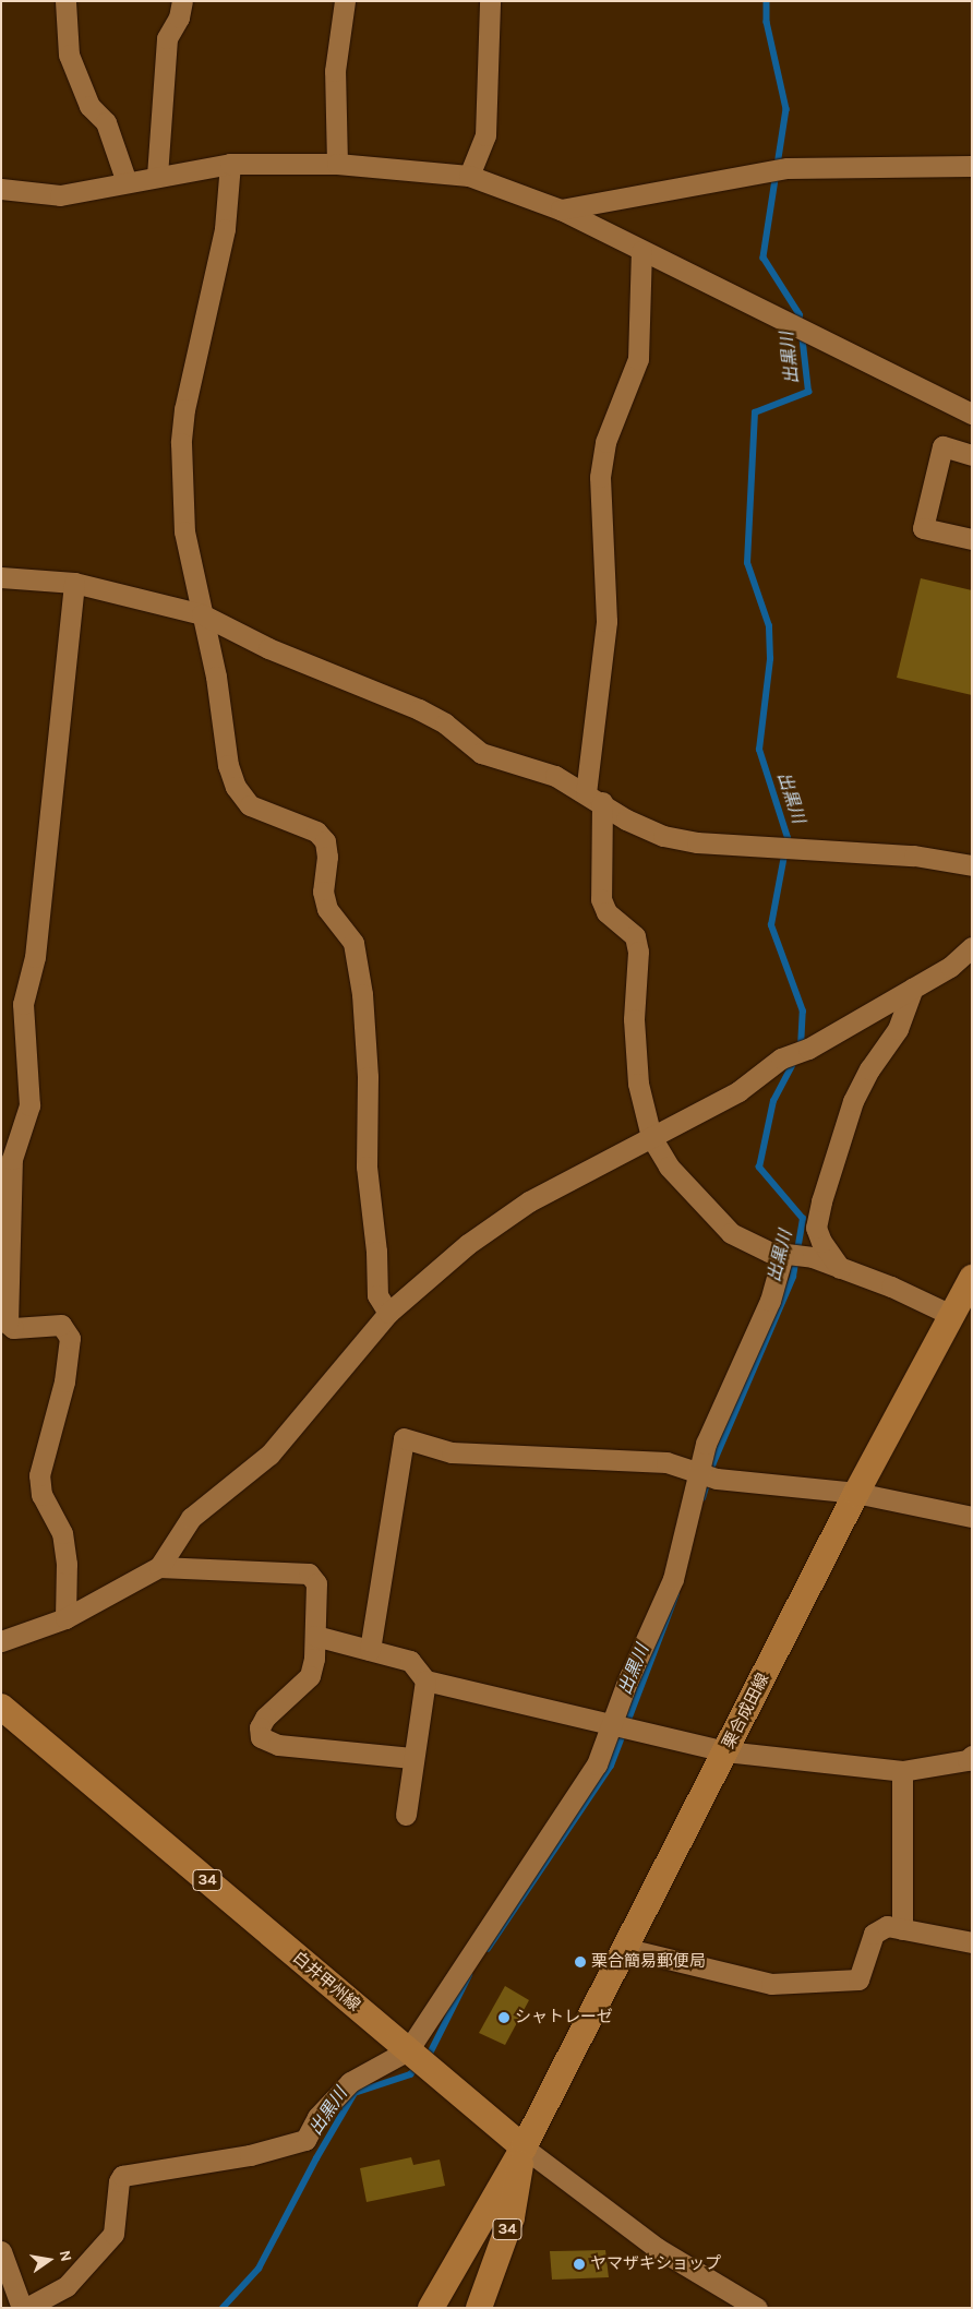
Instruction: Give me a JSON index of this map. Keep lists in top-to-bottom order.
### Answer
{
  "streets": {
    "main road": ["栗合成田線", "34", "白井甲州線"]
  },
  "crossings": [
    ["栗合成田線", "34"],
    ["栗合成田線", "白井甲州線"],
    ["34", "白井甲州線"]
  ],
  "water": ["出黒川"],
  "places": ["栗合簡易郵便局", "シャトレーゼ", "ヤマザキショップ"],
  "north": "right"
}
